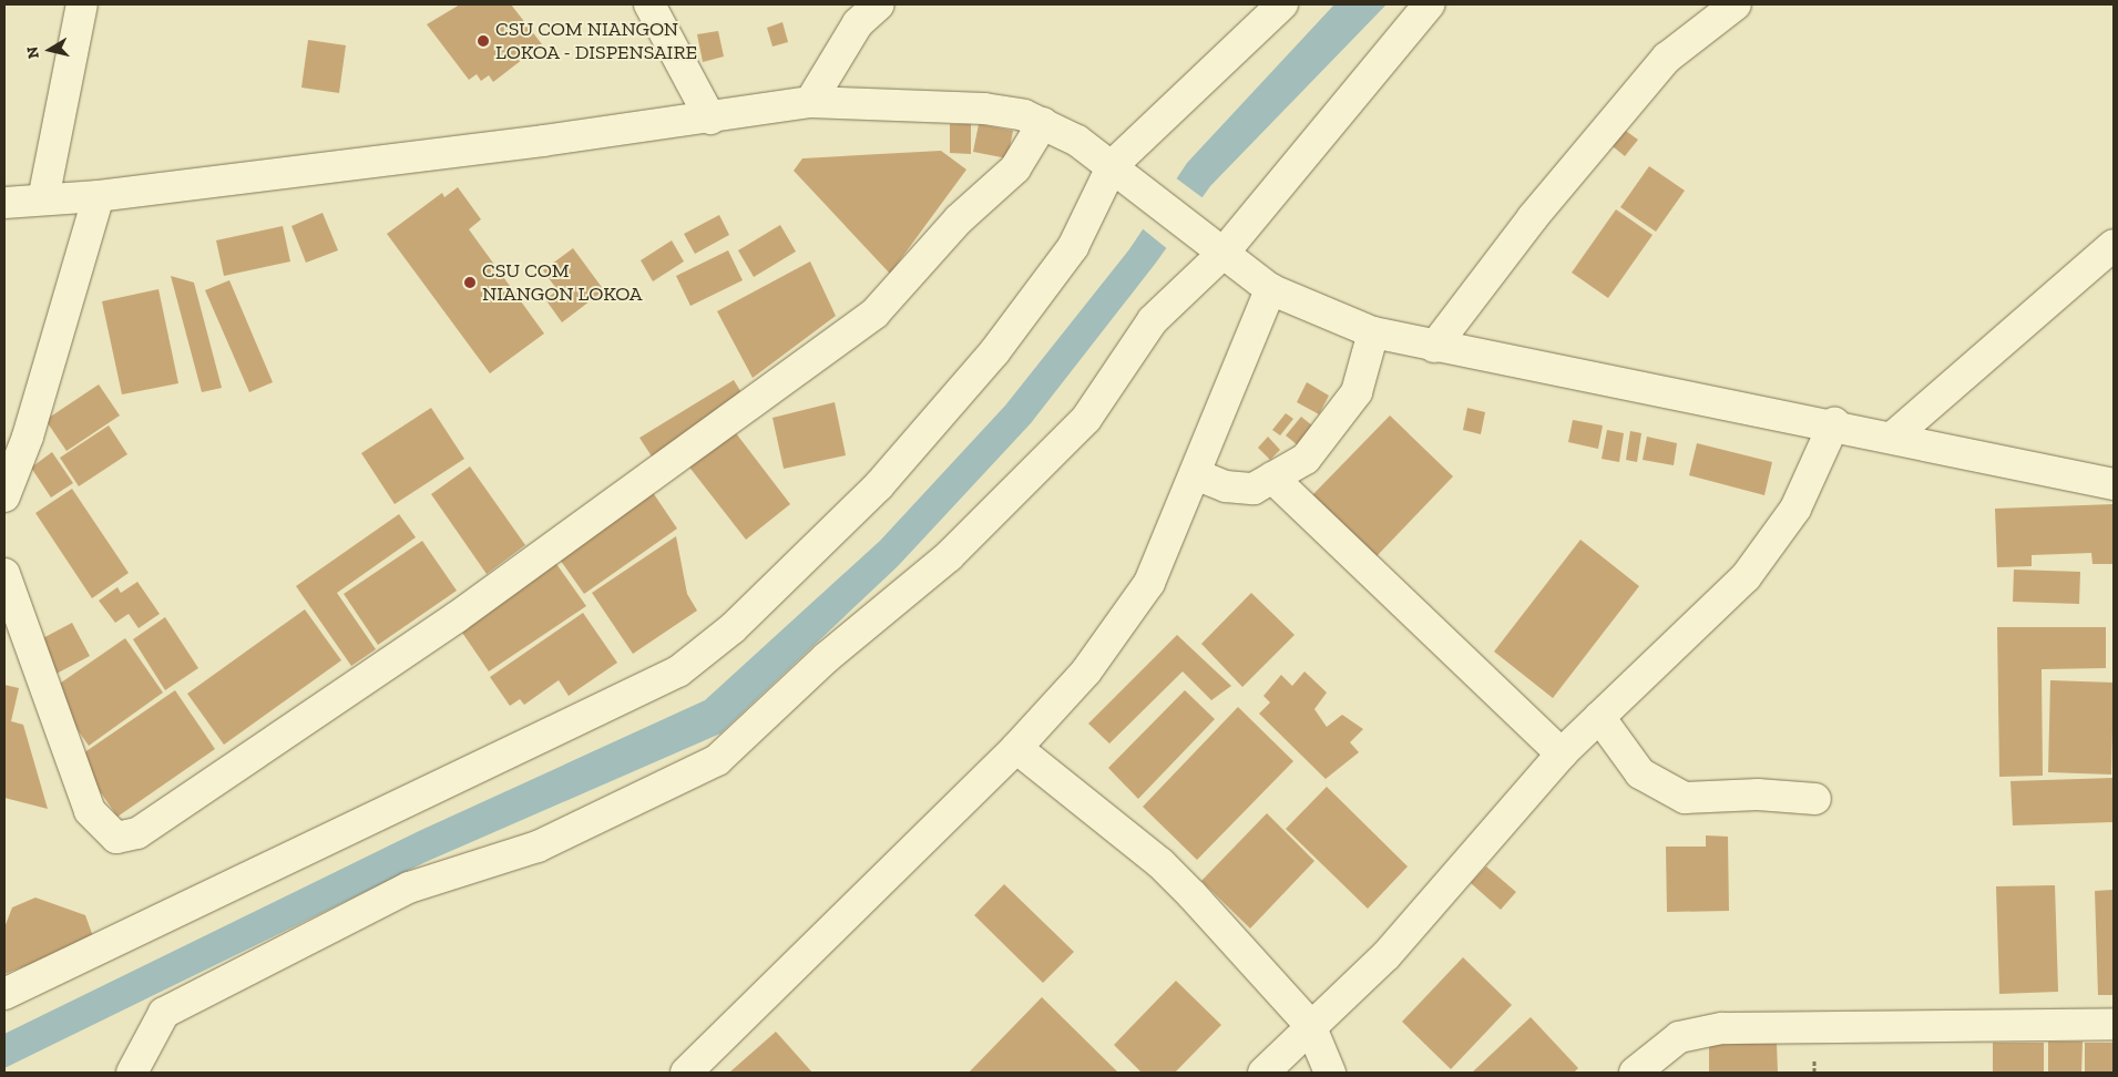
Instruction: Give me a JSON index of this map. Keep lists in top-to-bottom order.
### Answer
{
  "places": ["CSU COM NIANGON LOKOA - DISPENSAIRE", "CSU COM NIANGON LOKOA"],
  "north": "left"
}
